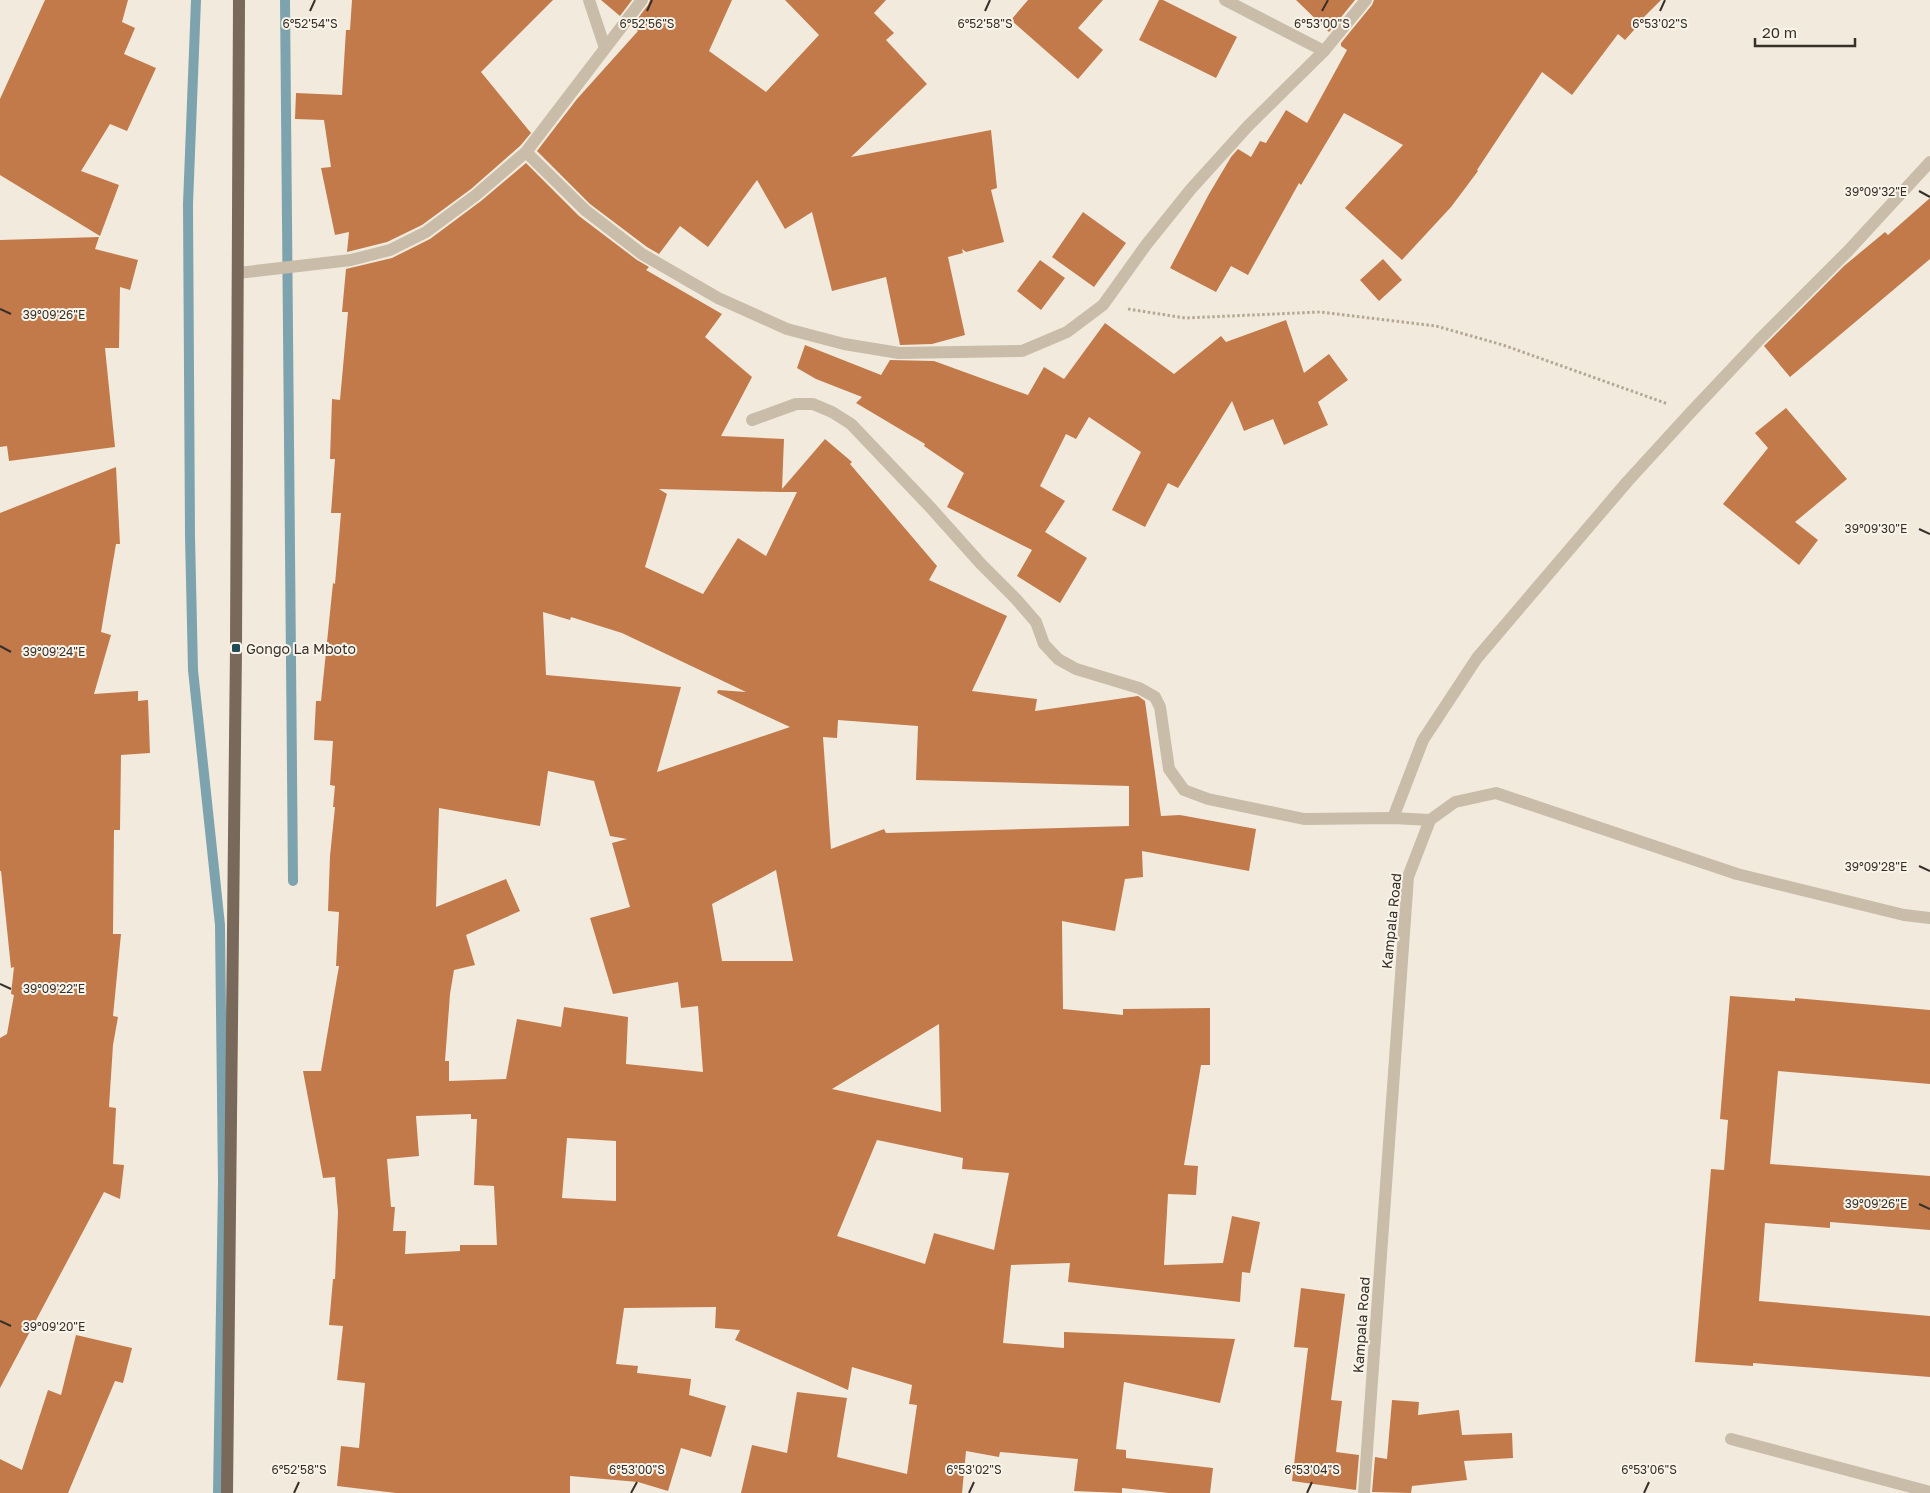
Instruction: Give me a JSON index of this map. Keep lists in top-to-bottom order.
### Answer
{
  "streets": {
    "street": ["Kampala Road"]
  },
  "places": {
    "transit": ["Gongo La Mboto"]
  },
  "scale_bar": "20 m",
  "coordinates": [
    "6°52'54\"S",
    "6°52'56\"S",
    "6°52'58\"S",
    "6°53'00\"S",
    "6°53'02\"S",
    "39°09'32\"E",
    "39°09'26\"E",
    "39°09'30\"E",
    "39°09'24\"E",
    "39°09'28\"E",
    "39°09'22\"E",
    "39°09'20\"E",
    "6°53'04\"S",
    "6°53'06\"S"
  ]
}
